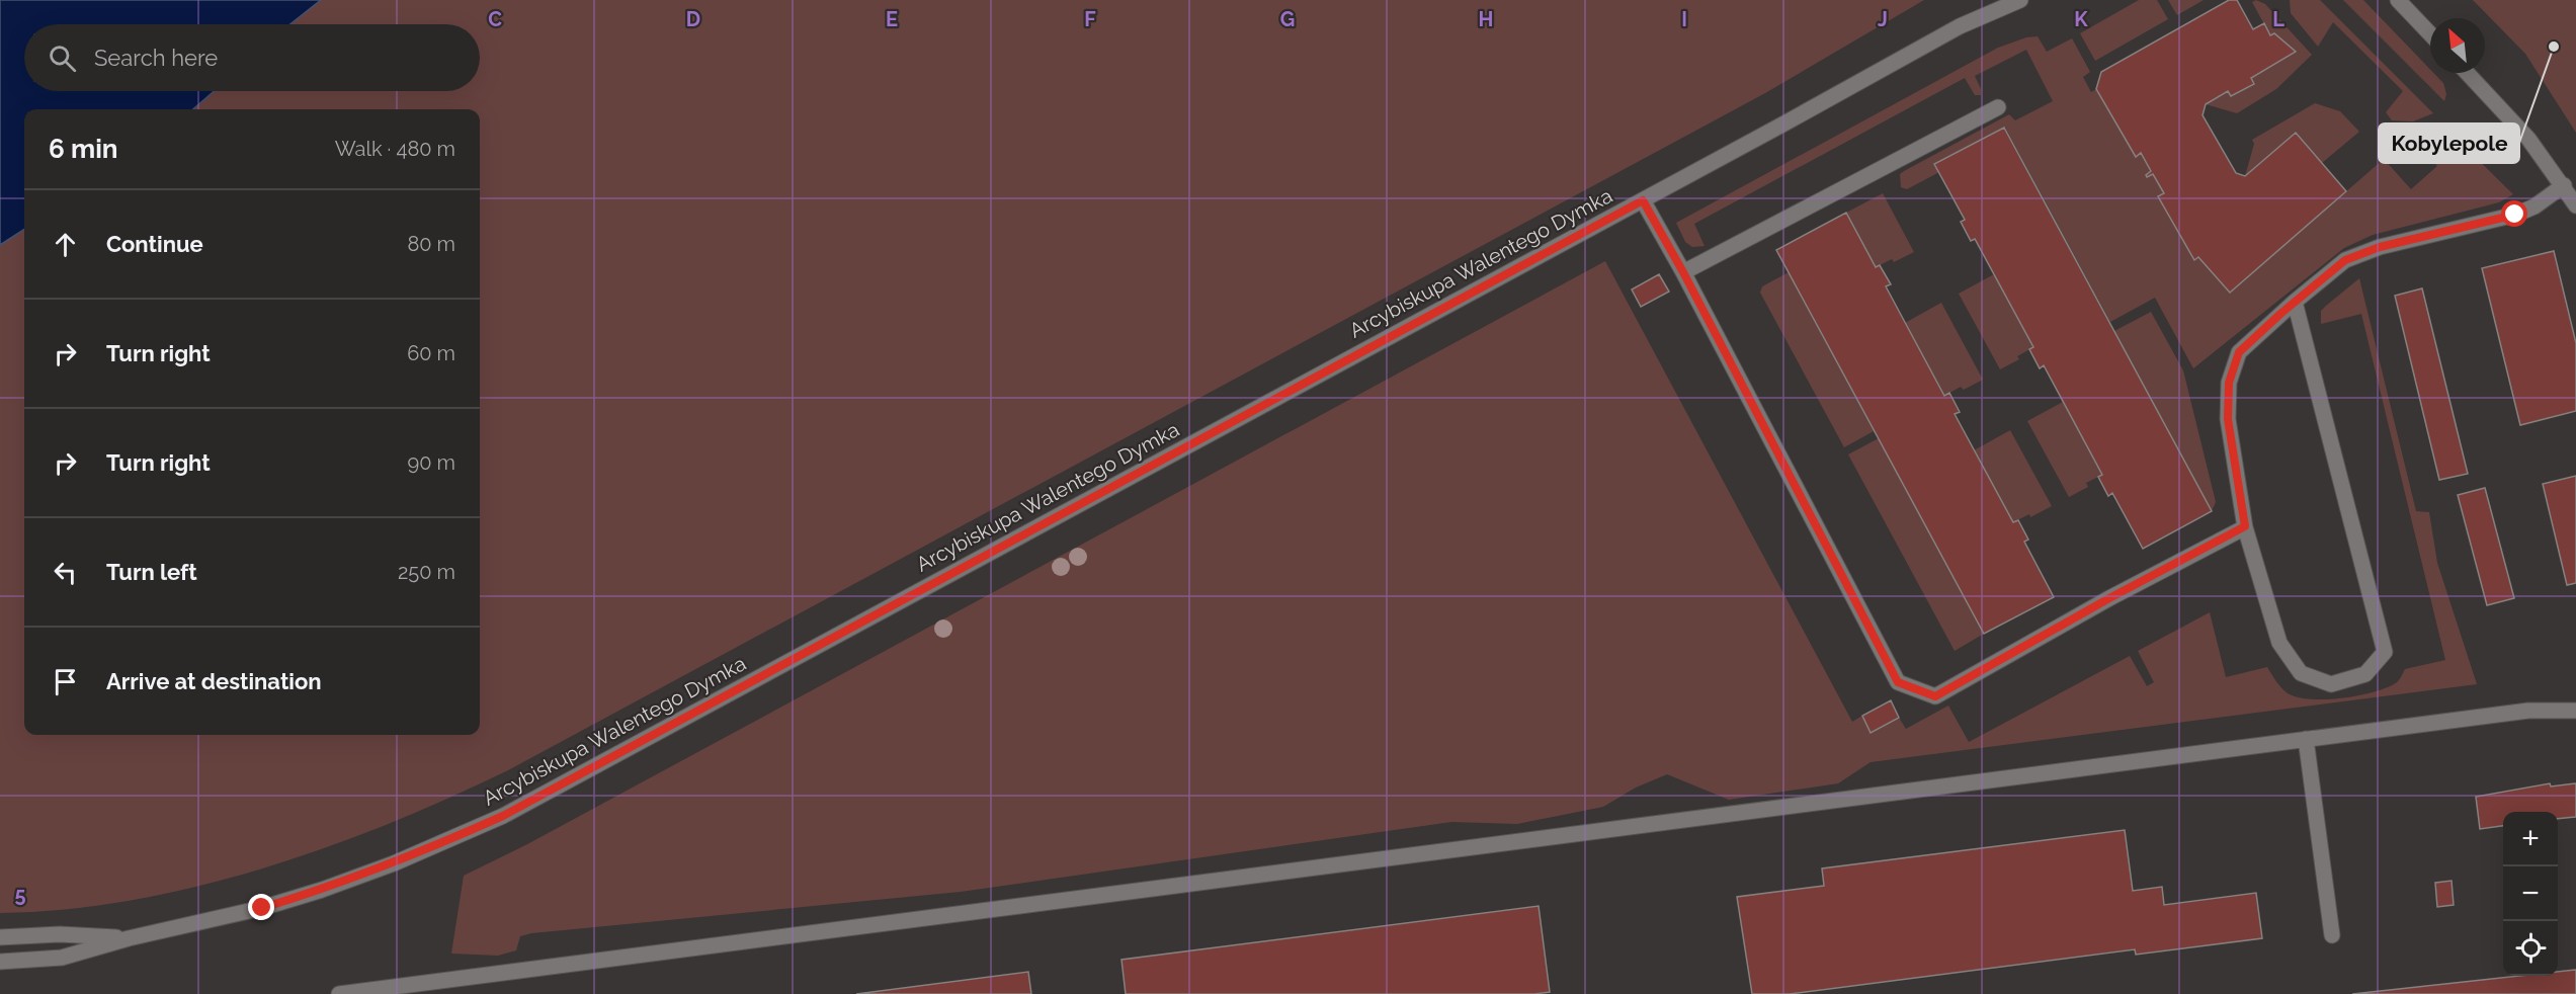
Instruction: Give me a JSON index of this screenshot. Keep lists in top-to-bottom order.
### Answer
{
  "streets": {
    "street": ["Arcybiskupa Walentego Dymka"]
  },
  "places": ["Kobylepole"],
  "north": "top left",
  "page": {
    "search": "Search here",
    "heading": ["6 min", "Walk · 480 m"],
    "list": [
      ["Continue", "80 m"],
      ["Turn right", "60 m"],
      ["Turn right", "90 m"],
      ["Turn left", "250 m"],
      "Arrive at destination"
    ],
    "map_buttons": ["+", "−"]
  },
  "grid": {
    "columns": [
      "C",
      "D",
      "E",
      "F",
      "G",
      "H",
      "I",
      "J",
      "K",
      "L"
    ],
    "rows": ["5"]
  }
}
